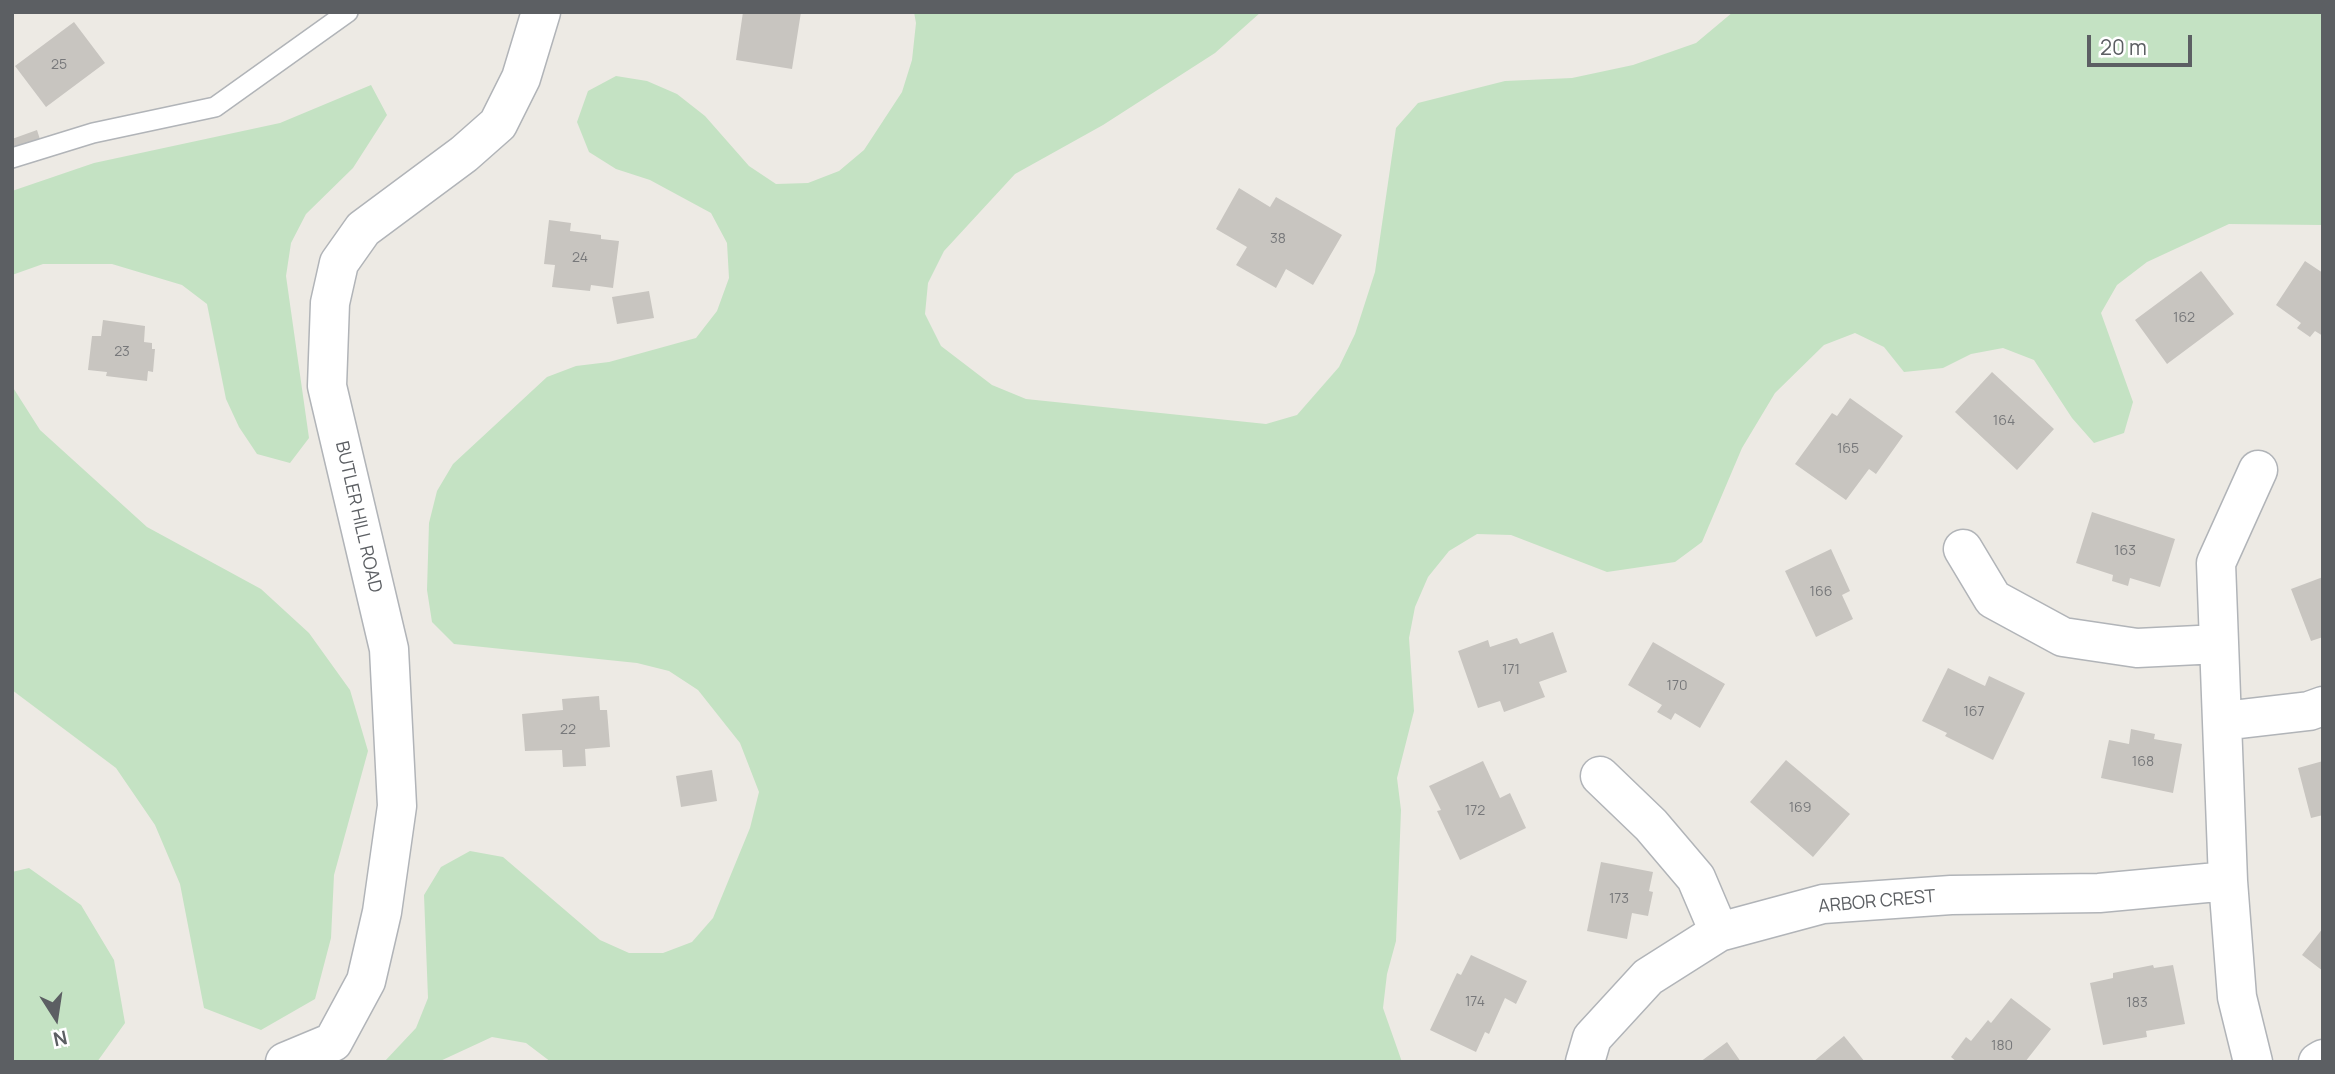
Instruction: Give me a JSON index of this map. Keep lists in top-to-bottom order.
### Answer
{
  "streets": {
    "street": ["BUTLER HILL ROAD", "ARBOR CREST"]
  },
  "house_numbers": [
    "25",
    "38",
    "24",
    "162",
    "23",
    "164",
    "165",
    "163",
    "166",
    "171",
    "170",
    "167",
    "22",
    "168",
    "169",
    "172",
    "173",
    "174",
    "183",
    "180"
  ],
  "scale_bar": "20 m",
  "north": "bottom"
}
